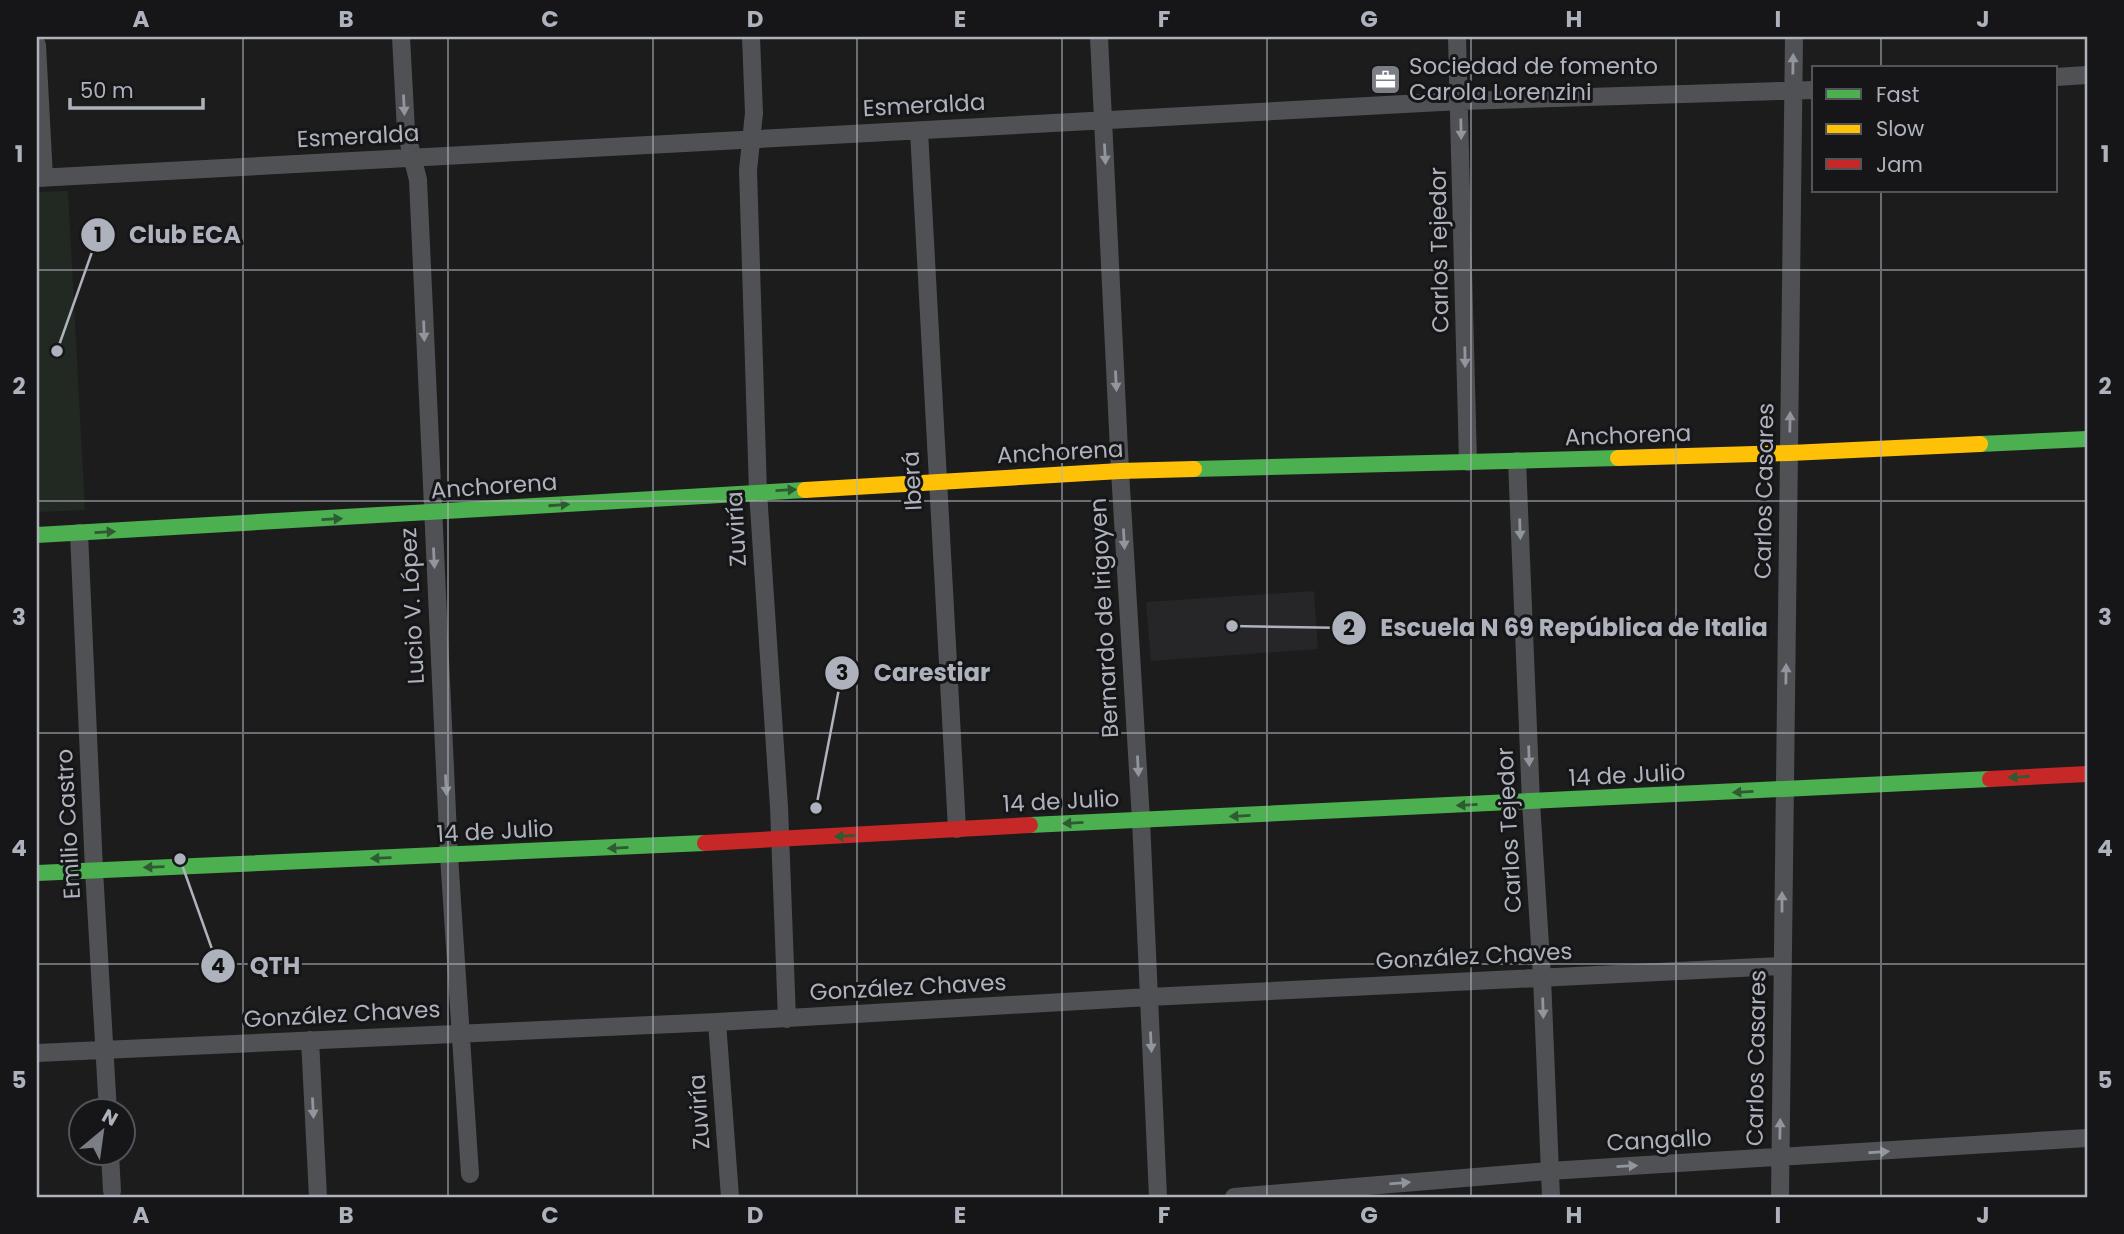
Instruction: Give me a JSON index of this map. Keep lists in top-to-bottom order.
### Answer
{
  "streets": {
    "street": [
      "Esmeralda",
      "Carlos Tejedor",
      "Anchorena",
      "Iberá",
      "Carlos Casares",
      "Zuviría",
      "Lucio V. López",
      "Bernardo de Irigoyen",
      "14 de Julio",
      "Emilio Castro",
      "González Chaves",
      "Cangallo"
    ]
  },
  "crossings": [
    ["Esmeralda", "Carlos Tejedor"],
    ["Esmeralda", "Iberá"],
    ["Esmeralda", "Carlos Casares"],
    ["Esmeralda", "Zuviría"],
    ["Esmeralda", "Lucio V. López"],
    ["Esmeralda", "Bernardo de Irigoyen"],
    ["Carlos Tejedor", "Anchorena"],
    ["Carlos Tejedor", "14 de Julio"],
    ["Carlos Tejedor", "González Chaves"],
    ["Carlos Tejedor", "Cangallo"],
    ["Anchorena", "Iberá"],
    ["Anchorena", "Carlos Casares"],
    ["Anchorena", "Zuviría"],
    ["Anchorena", "Lucio V. López"],
    ["Anchorena", "Bernardo de Irigoyen"],
    ["Anchorena", "Emilio Castro"],
    ["Iberá", "14 de Julio"],
    ["Carlos Casares", "14 de Julio"],
    ["Carlos Casares", "González Chaves"],
    ["Carlos Casares", "Cangallo"],
    ["Zuviría", "14 de Julio"],
    ["Zuviría", "González Chaves"],
    ["Lucio V. López", "14 de Julio"],
    ["Lucio V. López", "González Chaves"],
    ["Bernardo de Irigoyen", "14 de Julio"],
    ["Bernardo de Irigoyen", "González Chaves"],
    ["14 de Julio", "Emilio Castro"],
    ["Emilio Castro", "González Chaves"]
  ],
  "one_way": [
    "Carlos Tejedor",
    "Anchorena",
    "Carlos Casares",
    "Lucio V. López",
    "Bernardo de Irigoyen",
    "14 de Julio",
    "Cangallo"
  ],
  "places": {
    "office": ["Sociedad de fomento Carola Lorenzini"],
    "other": [
      "Club ECA",
      "Escuela N 69 República de Italia",
      "Carestiar",
      "QTH"
    ]
  },
  "legend": ["Fast", "Slow", "Jam"],
  "scale_bar": "50 m",
  "north": "top right",
  "grid": {
    "columns": [
      "A",
      "B",
      "C",
      "D",
      "E",
      "F",
      "G",
      "H",
      "I",
      "J"
    ],
    "rows": [
      "1",
      "2",
      "3",
      "4",
      "5"
    ]
  }
}
